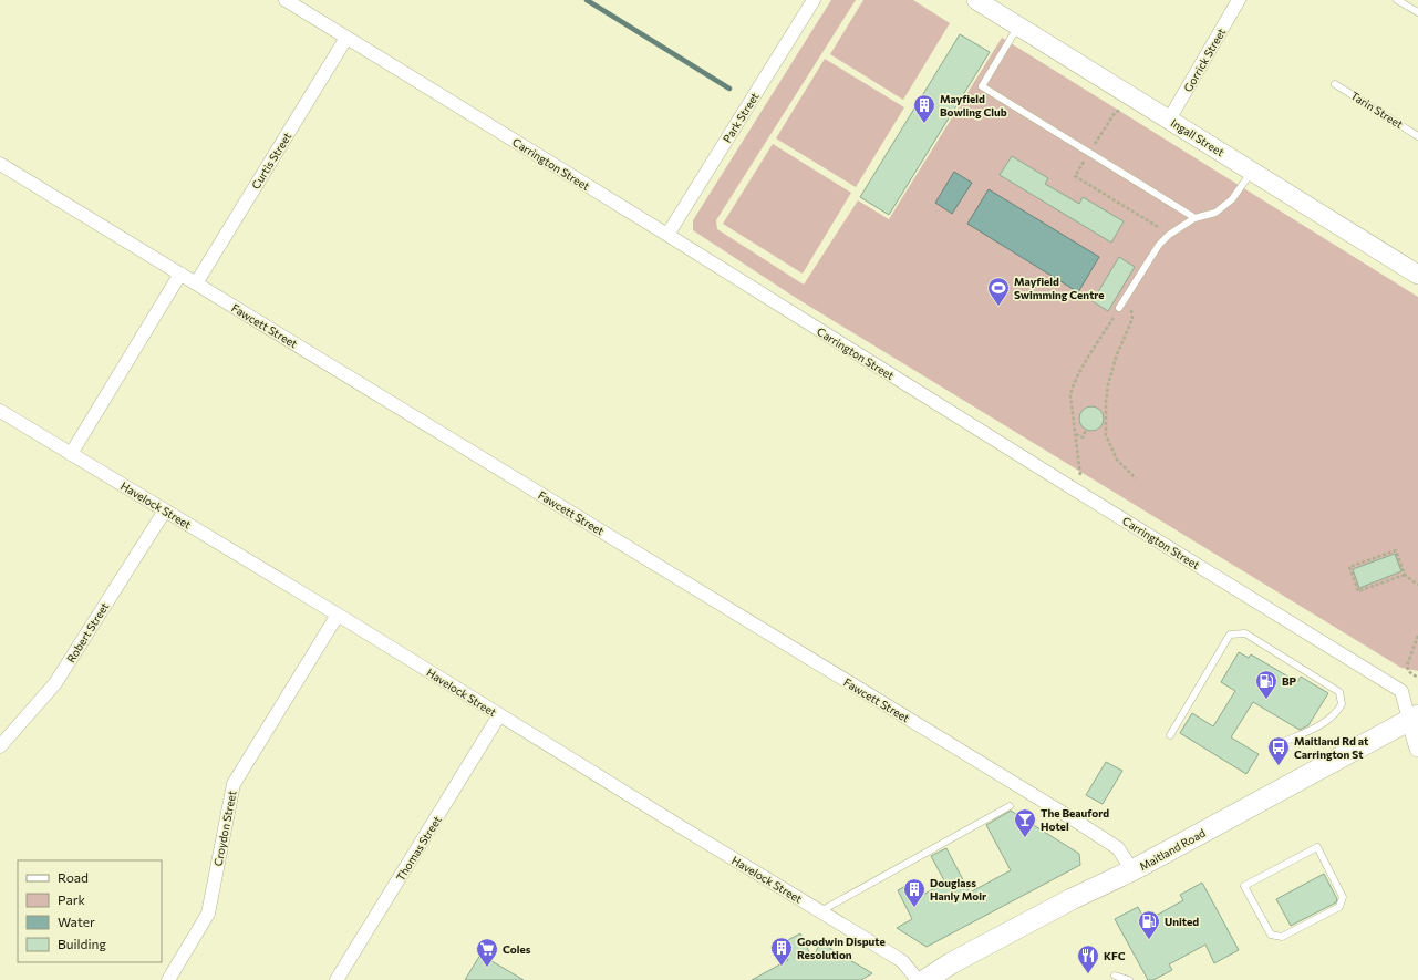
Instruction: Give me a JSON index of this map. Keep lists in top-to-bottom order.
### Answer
{
  "streets": {
    "main road": ["Ingall Street", "Maitland Road"],
    "street": [
      "Gorrick Street",
      "Park Street",
      "Curtis Street",
      "Carrington Street",
      "Fawcett Street",
      "Havelock Street",
      "Robert Street",
      "Croydon Street",
      "Thomas Street"
    ],
    "lane": ["Tarin Street"]
  },
  "crossings": [
    ["Gorrick Street", "Ingall Street"],
    ["Park Street", "Carrington Street"],
    ["Curtis Street", "Carrington Street"],
    ["Curtis Street", "Fawcett Street"],
    ["Carrington Street", "Maitland Road"],
    ["Fawcett Street", "Maitland Road"],
    ["Havelock Street", "Robert Street"],
    ["Havelock Street", "Croydon Street"],
    ["Havelock Street", "Thomas Street"]
  ],
  "places": {
    "building": ["Mayfield Bowling Club", "Douglass Hanly Moir", "Goodwin Dispute Resolution"],
    "sports": ["Mayfield Swimming Centre"],
    "fuel station": ["BP", "United"],
    "bus stop": ["Maitland Rd at Carrington St"],
    "bar": ["The Beauford Hotel"],
    "supermarket": ["Coles"],
    "restaurant": ["KFC"]
  },
  "legend": [
    "Road",
    "Park",
    "Water",
    "Building"
  ]
}
